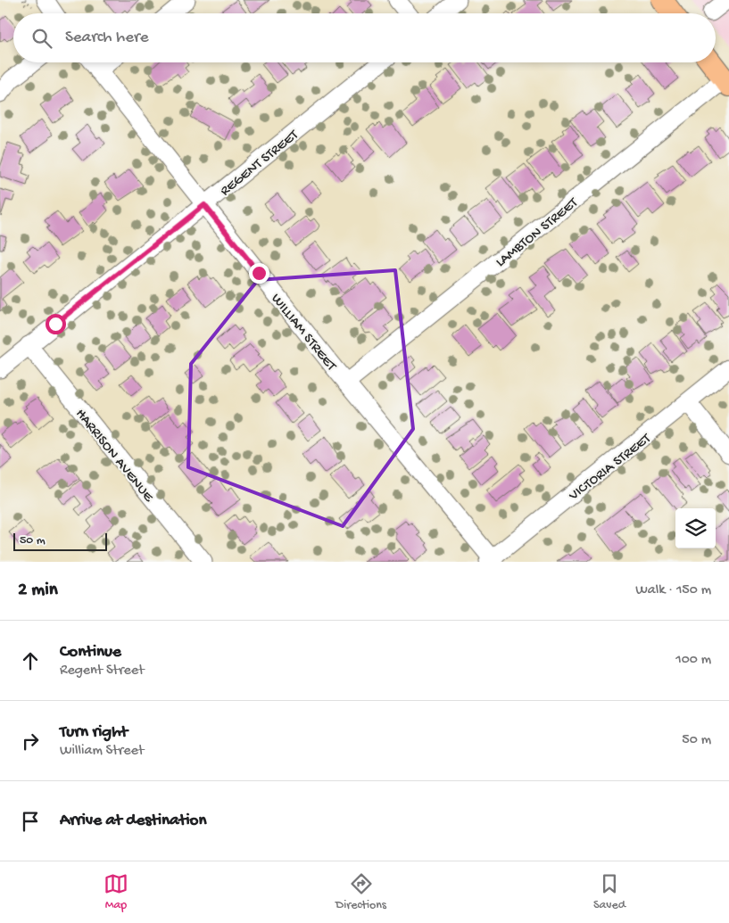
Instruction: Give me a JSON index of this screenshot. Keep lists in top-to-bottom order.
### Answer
{
  "streets": {
    "street": [
      "REGENT STREET",
      "LAMBTON STREET",
      "WILLIAM STREET",
      "HARRISON AVENUE",
      "VICTORIA STREET"
    ]
  },
  "crossings": [
    ["REGENT STREET", "WILLIAM STREET"],
    ["REGENT STREET", "HARRISON AVENUE"],
    ["LAMBTON STREET", "WILLIAM STREET"],
    ["WILLIAM STREET", "VICTORIA STREET"]
  ],
  "scale_bar": "50 m",
  "page": {
    "search": "Search here",
    "scale": "50 m",
    "heading": ["2 min", "Walk · 150 m"],
    "list": [
      ["Continue", "Regent Street", "100 m"],
      ["Turn right", "William Street", "50 m"],
      "Arrive at destination"
    ],
    "nav": ["Map", "Directions", "Saved"]
  }
}
